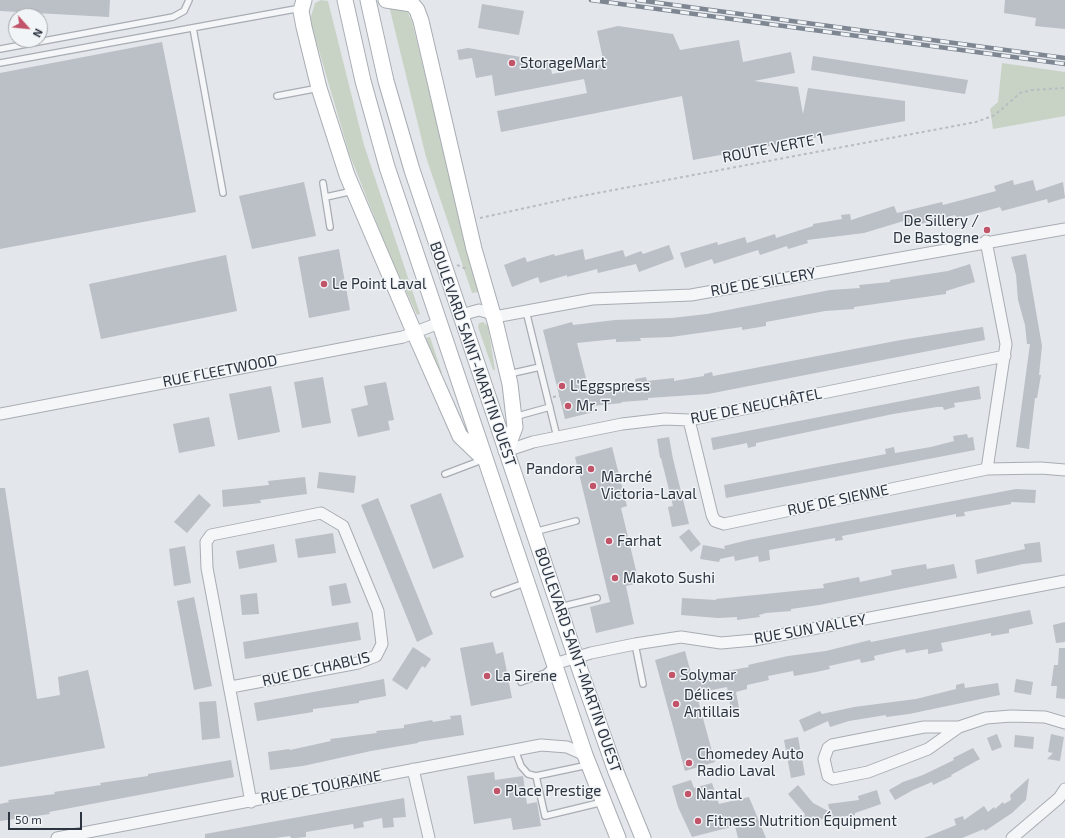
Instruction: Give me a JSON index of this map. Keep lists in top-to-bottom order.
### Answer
{
  "streets": {
    "main road": ["BOULEVARD SAINT-MARTIN OUEST"],
    "street": [
      "RUE DE SILLERY",
      "RUE FLEETWOOD",
      "RUE DE NEUCHÂTEL",
      "RUE DE SIENNE",
      "RUE SUN VALLEY",
      "RUE DE CHABLIS",
      "RUE DE TOURAINE"
    ],
    "path": ["ROUTE VERTE 1"]
  },
  "crossings": [
    ["RUE DE SILLERY", "BOULEVARD SAINT-MARTIN OUEST"],
    ["BOULEVARD SAINT-MARTIN OUEST", "RUE FLEETWOOD"],
    ["BOULEVARD SAINT-MARTIN OUEST", "RUE DE NEUCHÂTEL"],
    ["BOULEVARD SAINT-MARTIN OUEST", "RUE SUN VALLEY"],
    ["BOULEVARD SAINT-MARTIN OUEST", "RUE DE TOURAINE"],
    ["RUE DE NEUCHÂTEL", "RUE DE SIENNE"],
    ["RUE DE CHABLIS", "RUE DE TOURAINE"]
  ],
  "places": [
    "StorageMart",
    "De Sillery / De Bastogne",
    "Le Point Laval",
    "L'Eggspress",
    "Mr. T",
    "Pandora",
    "Marché Victoria-Laval",
    "Farhat",
    "Makoto Sushi",
    "Solymar",
    "La Sirene",
    "Délices Antillais",
    "Chomedey Auto Radio Laval",
    "Place Prestige",
    "Nantal",
    "Fitness Nutrition Équipment"
  ],
  "scale_bar": "50 m",
  "north": "bottom right"
}
